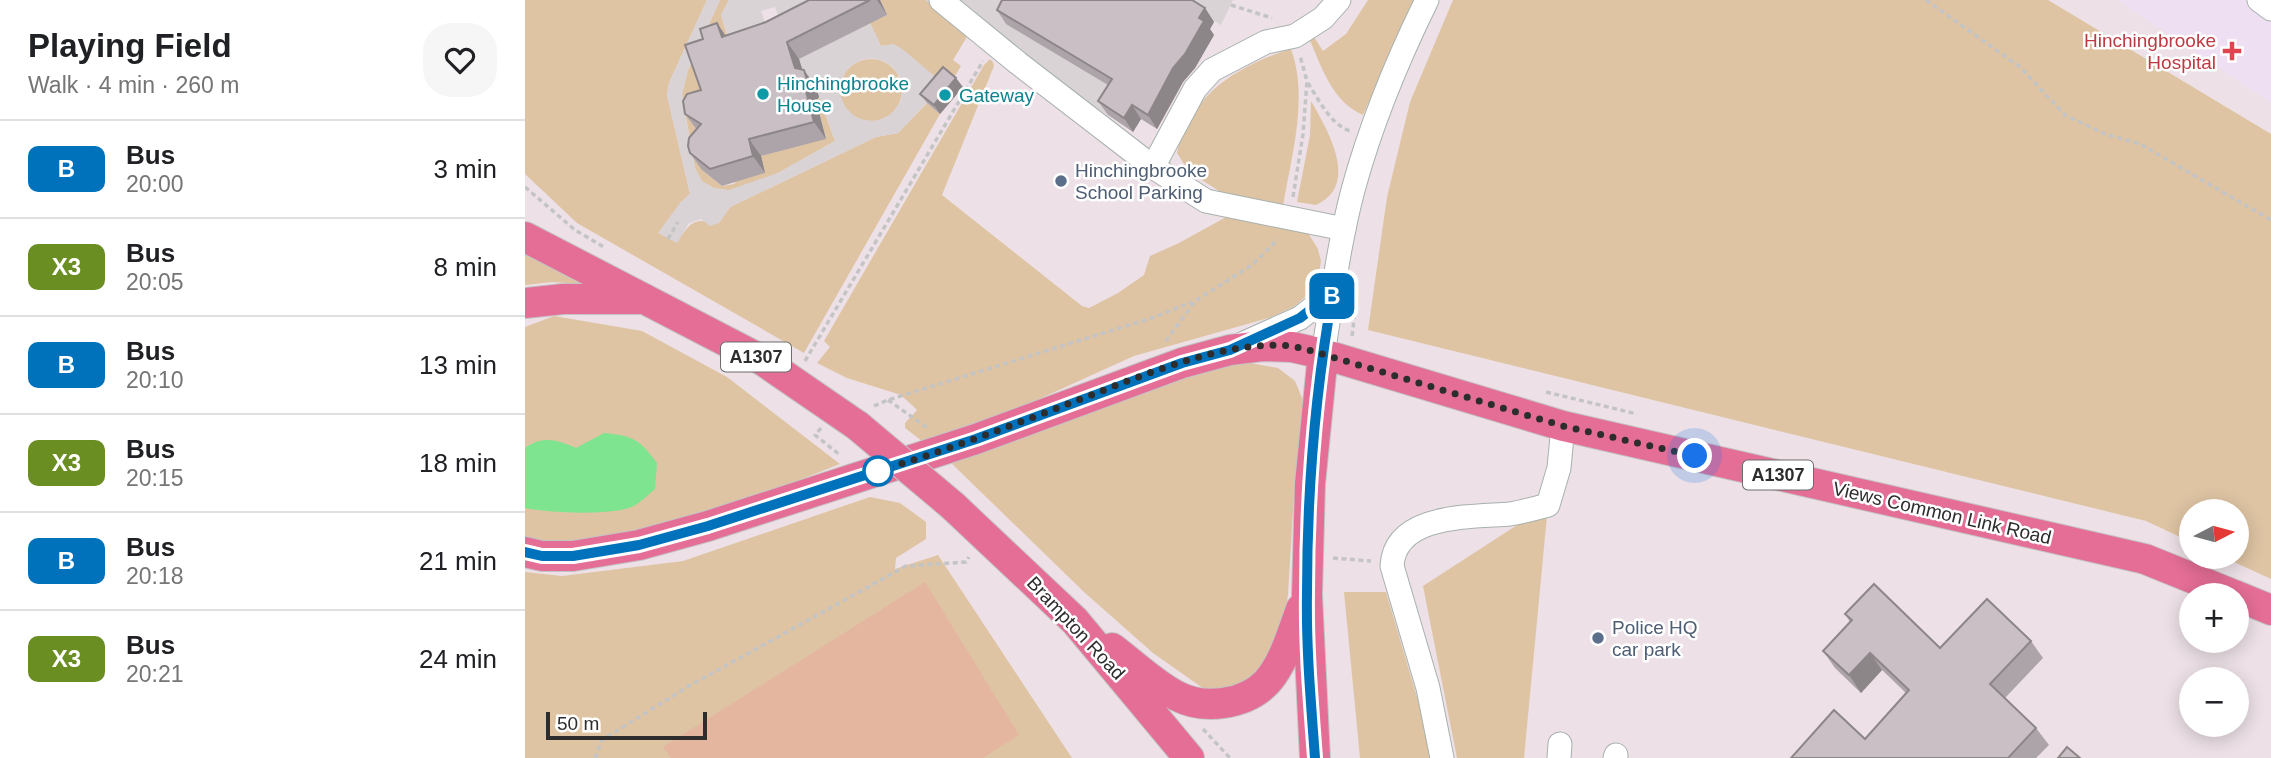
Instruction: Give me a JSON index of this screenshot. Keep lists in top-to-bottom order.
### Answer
{
  "streets": {
    "main road": ["A1307", "Views Common Link Road", "Brampton Road"]
  },
  "crossings": [
    ["A1307", "Views Common Link Road"],
    ["A1307", "Brampton Road"]
  ],
  "places": {
    "health": ["Hinchingbrooke Hospital"],
    "other": [
      "Hinchingbrooke House",
      "Gateway",
      "Hinchingbrooke School Parking",
      "Police HQ car park"
    ]
  },
  "lines": ["bus line B"],
  "scale_bar": "50 m",
  "north": "right",
  "page": {
    "heading": ["Playing Field", "Walk · 4 min · 260 m"],
    "on_map": "B",
    "list": [
      {
        "mark": "B",
        "name": "Bus",
        "note": "20:00",
        "value": "3 min"
      },
      {
        "mark": "X3",
        "name": "Bus",
        "note": "20:05",
        "value": "8 min"
      },
      {
        "mark": "B",
        "name": "Bus",
        "note": "20:10",
        "value": "13 min"
      },
      {
        "mark": "X3",
        "name": "Bus",
        "note": "20:15",
        "value": "18 min"
      },
      {
        "mark": "B",
        "name": "Bus",
        "note": "20:18",
        "value": "21 min"
      },
      {
        "mark": "X3",
        "name": "Bus",
        "note": "20:21",
        "value": "24 min"
      }
    ],
    "map_buttons": ["+", "−"],
    "scale": "50 m"
  }
}
